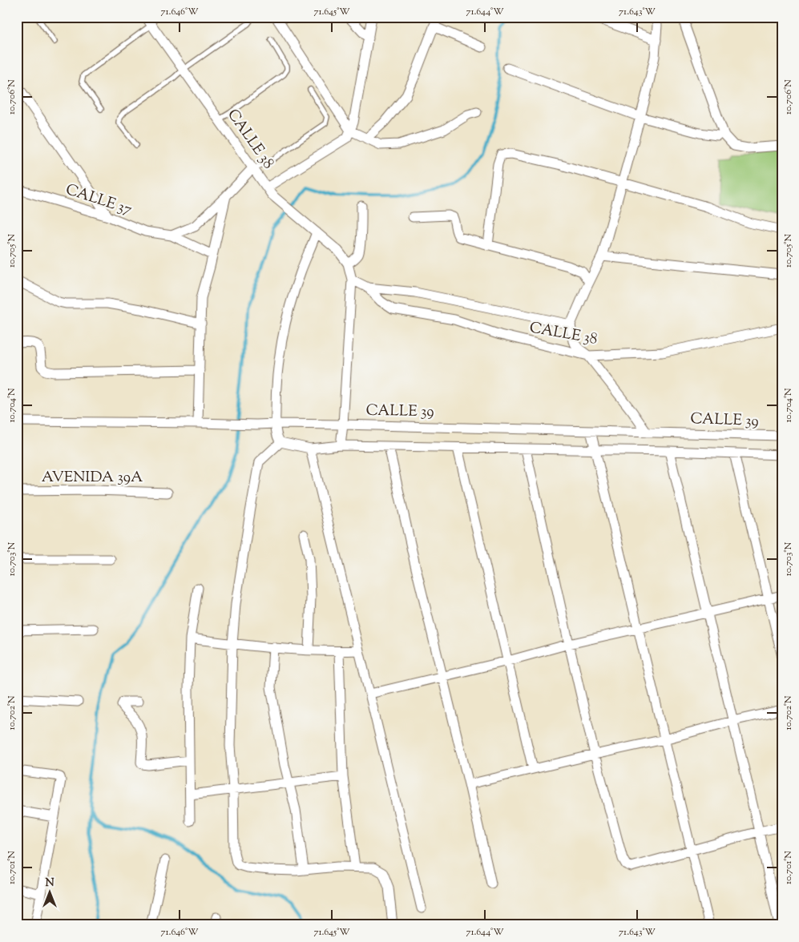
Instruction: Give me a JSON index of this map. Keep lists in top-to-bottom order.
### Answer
{
  "streets": {
    "street": [
      "CALLE 38",
      "CALLE 37",
      "CALLE 39",
      "AVENIDA 39A"
    ]
  },
  "north": "top",
  "coordinates": [
    "71.646°W",
    "71.645°W",
    "71.644°W",
    "71.643°W",
    "10.706°N",
    "10.705°N",
    "10.704°N",
    "10.703°N",
    "10.702°N",
    "10.701°N"
  ]
}
